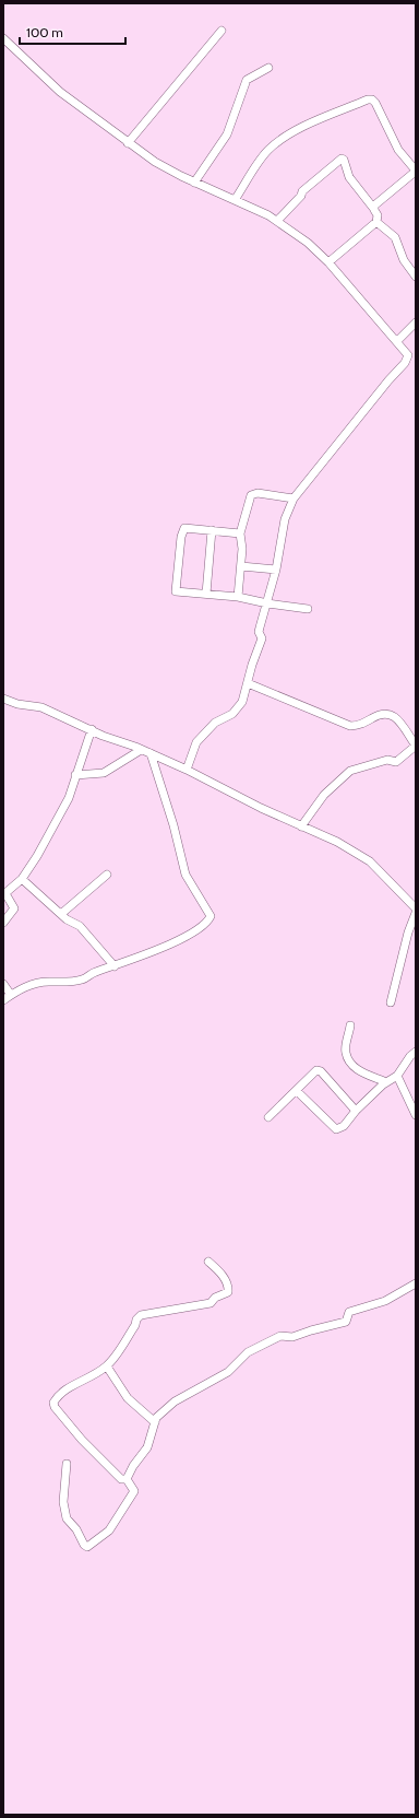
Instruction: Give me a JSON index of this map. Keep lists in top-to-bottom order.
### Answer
{
  "scale_bar": "100 m"
}
